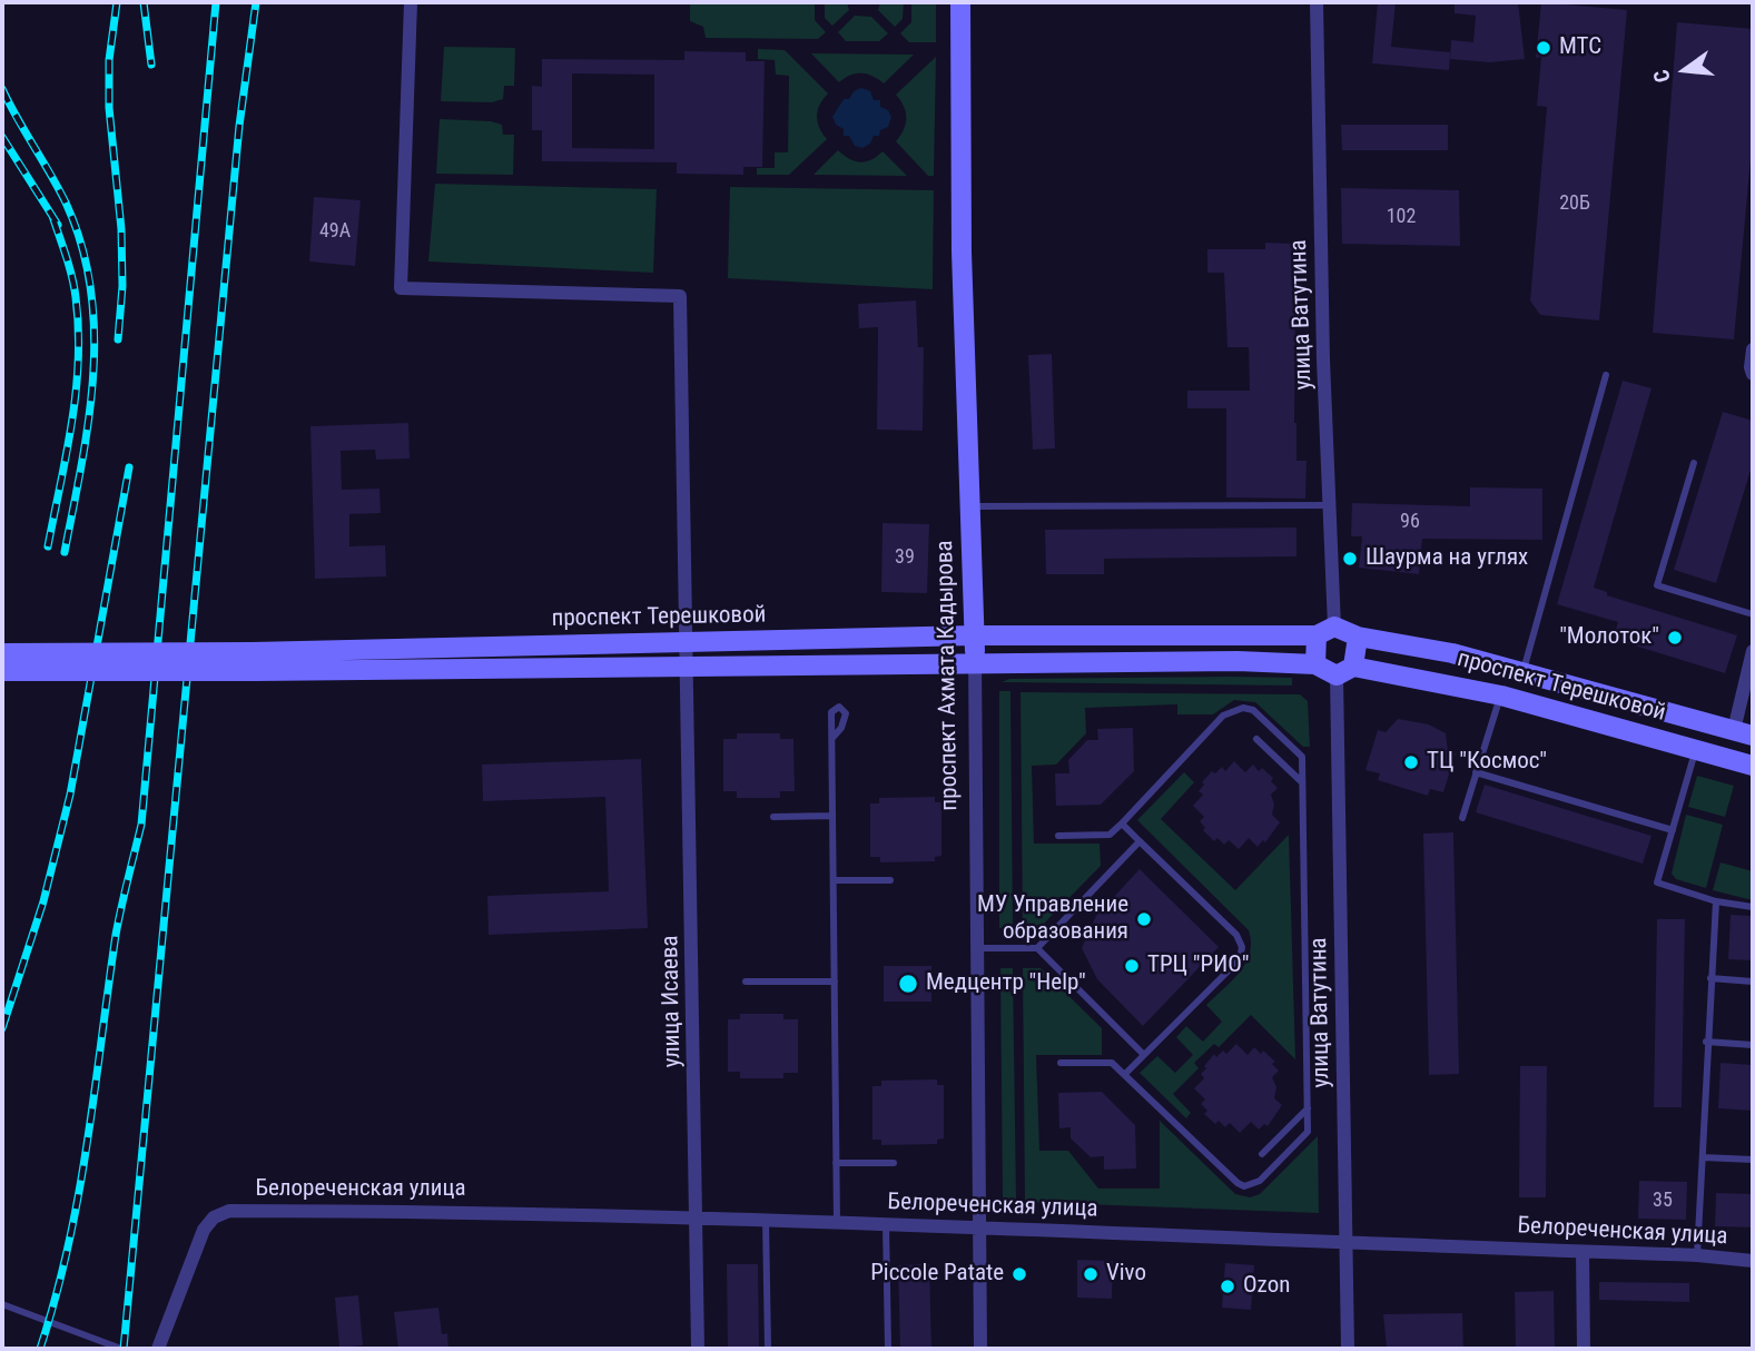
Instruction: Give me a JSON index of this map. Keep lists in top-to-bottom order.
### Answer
{
  "streets": {
    "main road": ["проспект Терешковой", "проспект Ахмата Кадырова"],
    "street": ["улица Ватутина", "улица Исаева", "Белореченская улица"]
  },
  "crossings": [
    ["улица Ватутина", "проспект Терешковой"],
    ["улица Ватутина", "Белореченская улица"],
    ["проспект Терешковой", "проспект Ахмата Кадырова"],
    ["проспект Терешковой", "улица Исаева"],
    ["проспект Ахмата Кадырова", "Белореченская улица"],
    ["улица Исаева", "Белореченская улица"]
  ],
  "places": [
    "МТС",
    "Шаурма на углях",
    "\"Молоток\"",
    "ТЦ \"Космос\"",
    "МУ Управление образования",
    "ТРЦ \"РИО\"",
    "Медцентр \"Help\"",
    "Piccole Patate",
    "Vivo",
    "Ozon"
  ],
  "house_numbers": [
    "20Б",
    "102",
    "49А",
    "96",
    "39",
    "35"
  ],
  "north": "left"
}
